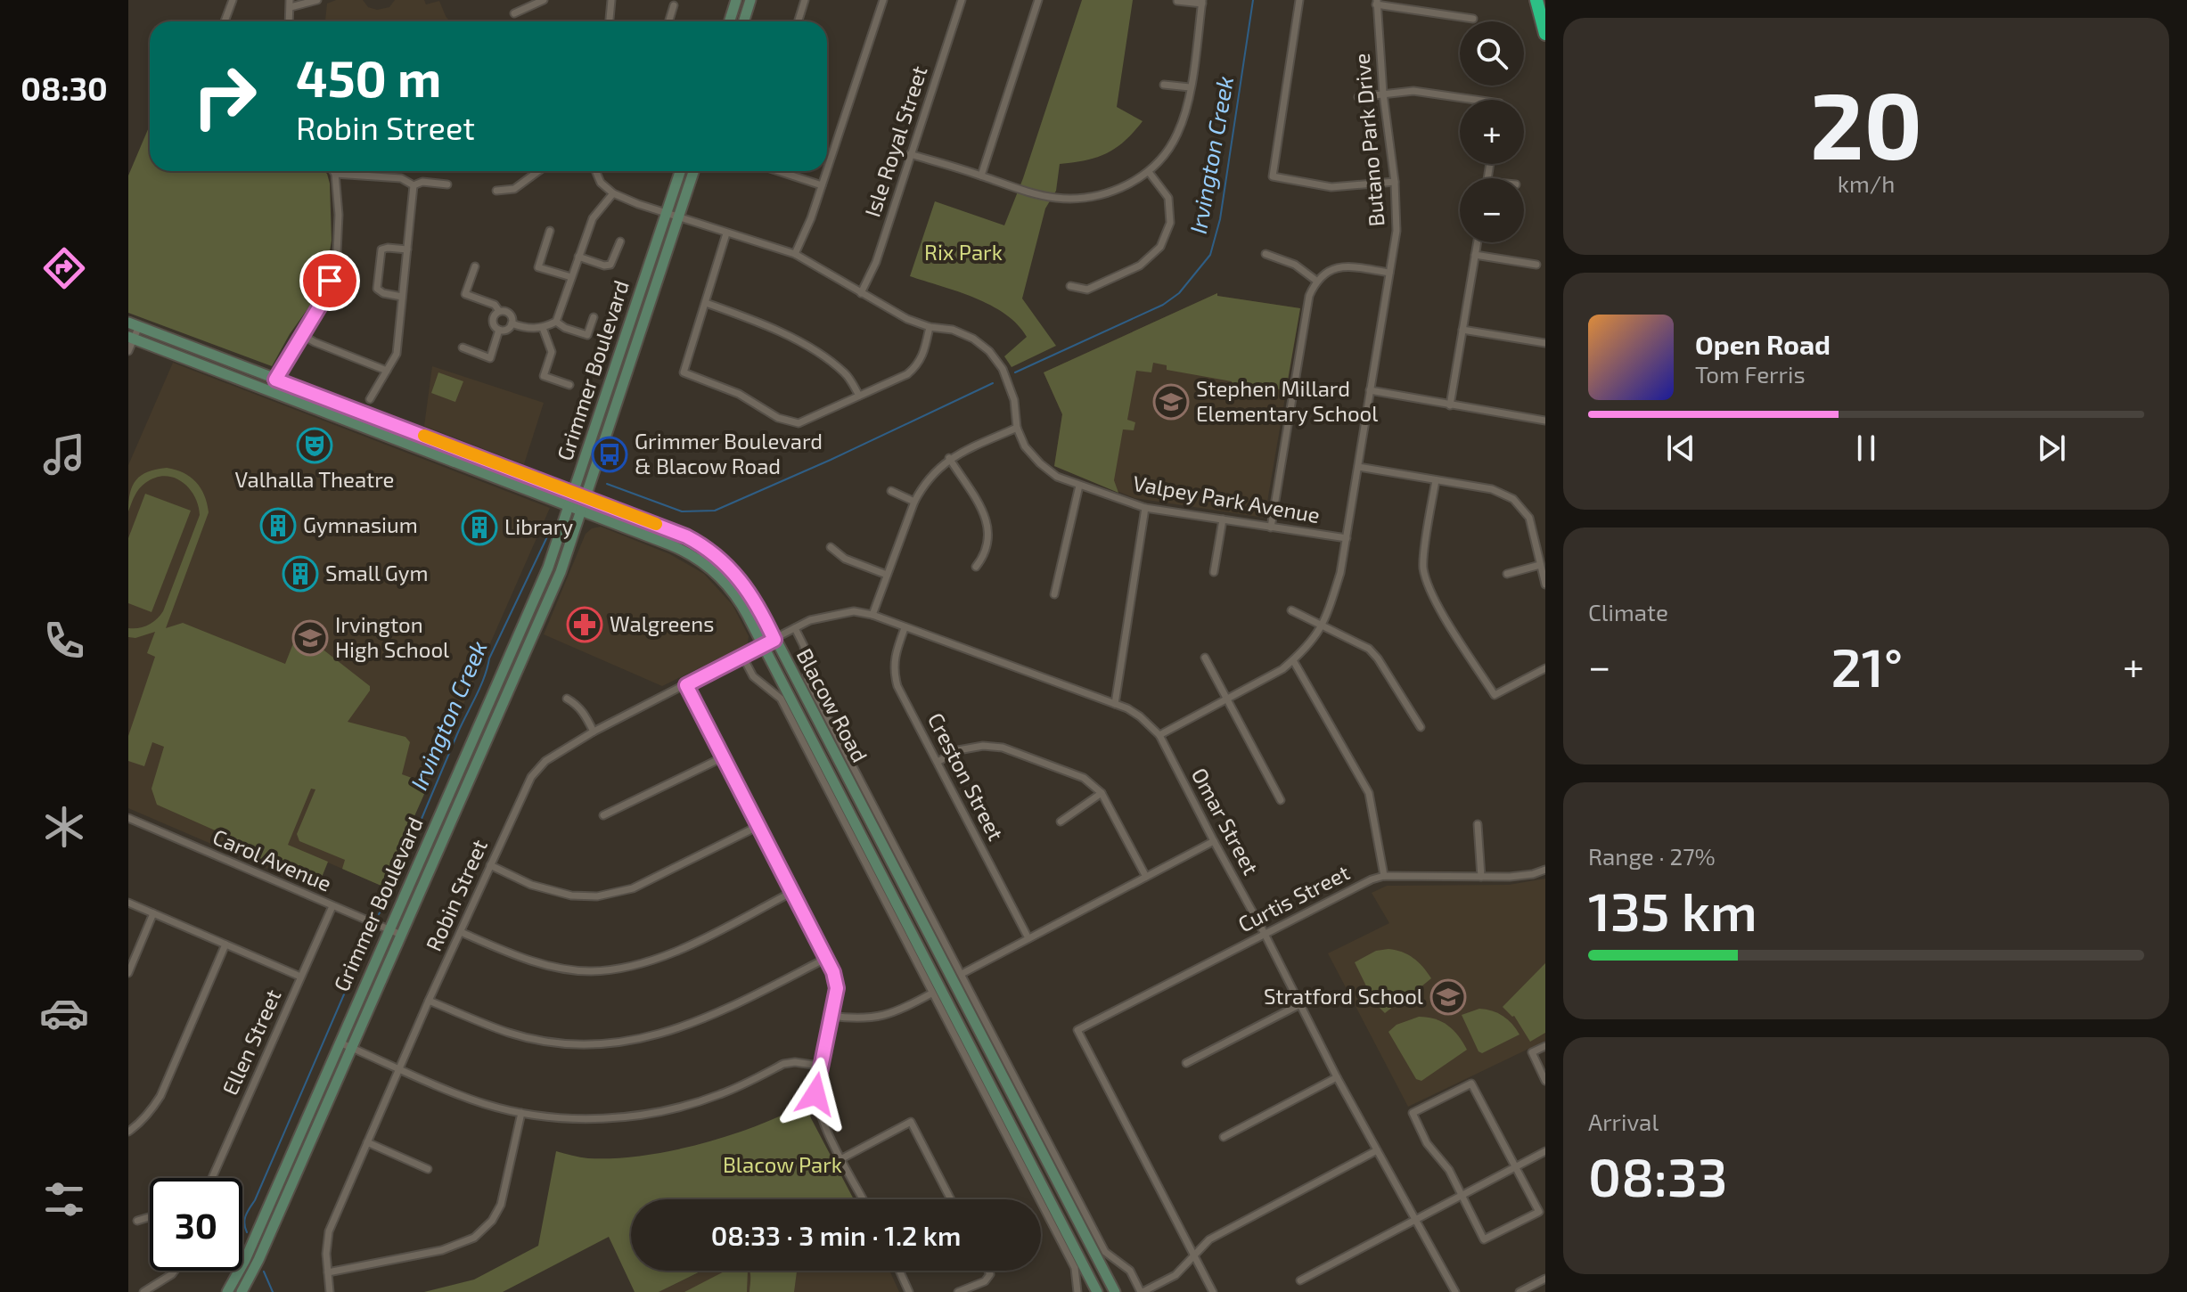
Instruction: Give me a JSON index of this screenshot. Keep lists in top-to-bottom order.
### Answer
{
  "streets": {
    "main road": ["Grimmer Boulevard", "Blacow Road"],
    "street": [
      "Butano Park Drive",
      "Isle Royal Street",
      "Valpey Park Avenue",
      "Creston Street",
      "Omar Street",
      "Carol Avenue",
      "Robin Street",
      "Curtis Street",
      "Ellen Street"
    ]
  },
  "crossings": [
    ["Butano Park Drive", "Valpey Park Avenue"],
    ["Butano Park Drive", "Omar Street"],
    ["Isle Royal Street", "Valpey Park Avenue"],
    ["Grimmer Boulevard", "Valpey Park Avenue"],
    ["Grimmer Boulevard", "Blacow Road"],
    ["Grimmer Boulevard", "Carol Avenue"],
    ["Blacow Road", "Omar Street"],
    ["Blacow Road", "Robin Street"],
    ["Creston Street", "Omar Street"],
    ["Omar Street", "Robin Street"],
    ["Omar Street", "Curtis Street"],
    ["Carol Avenue", "Ellen Street"]
  ],
  "water": ["Irvington Creek"],
  "parks": ["Rix Park", "Blacow Park"],
  "places": {
    "school or university": ["Stephen Millard Elementary School", "Irvington High School", "Stratford School"],
    "theatre": ["Valhalla Theatre"],
    "bus stop": ["Grimmer Boulevard & Blacow Road"],
    "building": ["Gymnasium", "Library", "Small Gym"],
    "pharmacy": ["Walgreens"]
  },
  "page": {
    "tabs": "08:30",
    "tile": [
      ["20", "km/h"],
      "Climate",
      ["Range · 27%", "135 km"],
      ["Arrival", "08:33"]
    ],
    "map_buttons": ["+", "−"],
    "turn": ["450 m", "Robin Street"],
    "song": ["Open Road", "Tom Ferris"],
    "heat": ["−", "21°", "+"],
    "limit": "30",
    "trip": "08:33 · 3 min · 1.2 km"
  }
}
